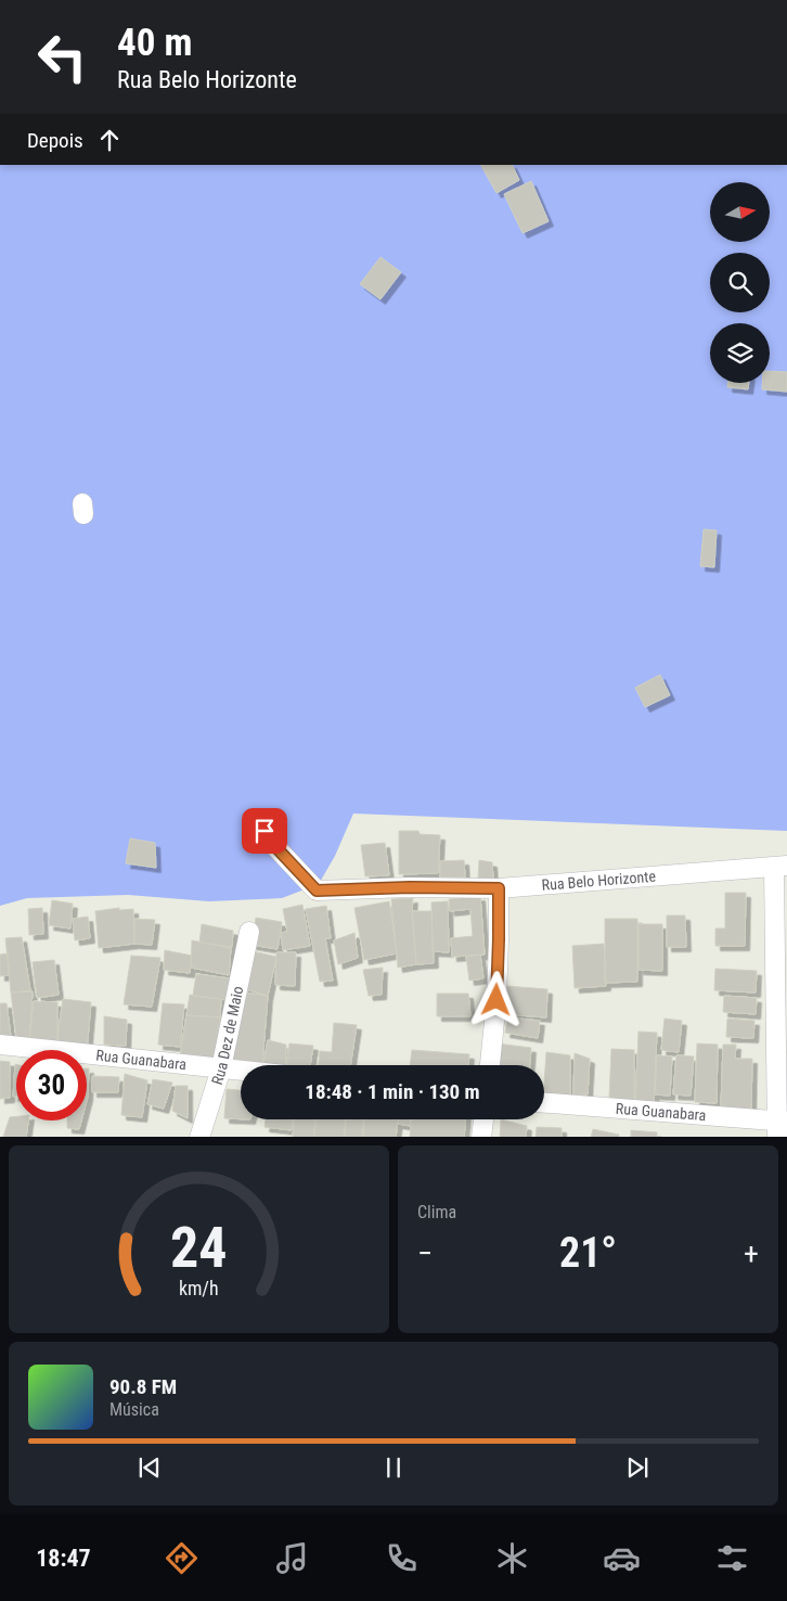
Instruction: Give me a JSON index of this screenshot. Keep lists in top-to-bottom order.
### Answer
{
  "streets": {
    "street": ["Rua Belo Horizonte", "Rua Dez de Maio", "Rua Guanabara"]
  },
  "crossings": [
    ["Rua Dez de Maio", "Rua Guanabara"]
  ],
  "north": "right",
  "page": {
    "turn": ["40 m", "Rua Belo Horizonte"],
    "then": "Depois",
    "limit": "30",
    "trip": "18:48 · 1 min · 130 m",
    "tile": "Clima",
    "heat": ["−", "21°", "+"],
    "song": ["90.8 FM", "Música"],
    "tabs": "18:47",
    "gauge": ["24", "km/h"]
  }
}
